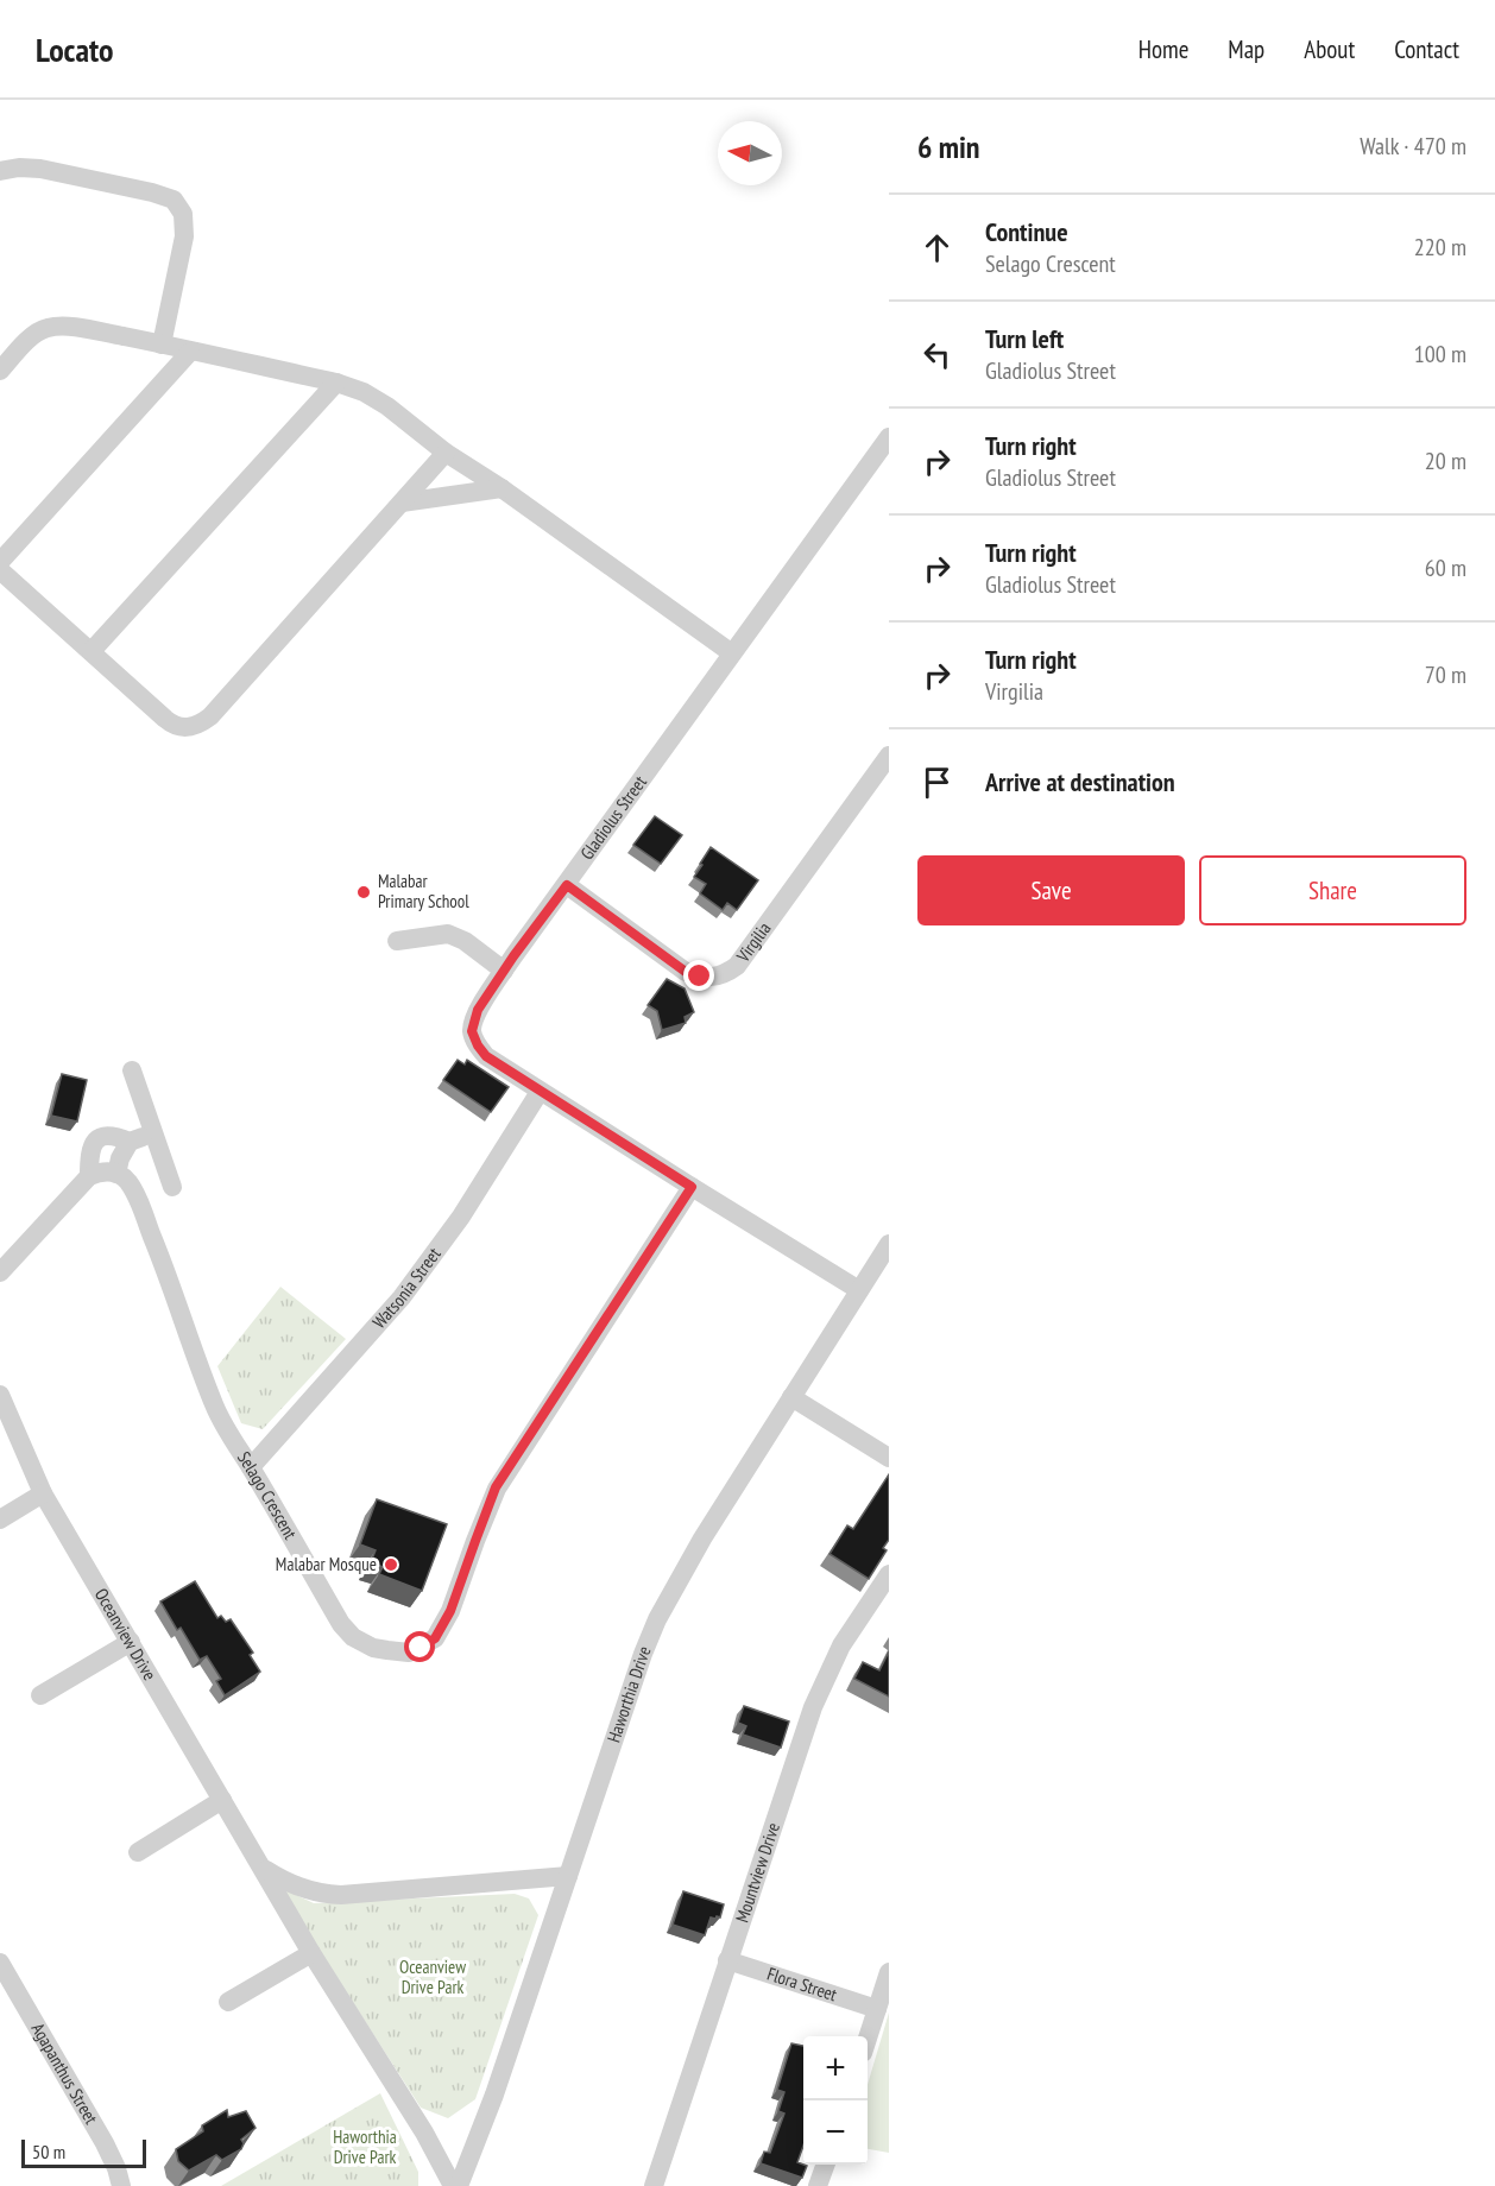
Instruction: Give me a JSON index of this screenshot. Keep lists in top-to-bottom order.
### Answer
{
  "streets": {
    "street": [
      "Gladiolus Street",
      "Virgilia",
      "Watsonia Street",
      "Selago Crescent",
      "Oceanview Drive",
      "Haworthia Drive",
      "Mountview Drive",
      "Flora Street",
      "Agapanthus Street"
    ]
  },
  "crossings": [
    ["Gladiolus Street", "Virgilia"],
    ["Gladiolus Street", "Watsonia Street"],
    ["Gladiolus Street", "Selago Crescent"],
    ["Gladiolus Street", "Haworthia Drive"],
    ["Watsonia Street", "Selago Crescent"],
    ["Oceanview Drive", "Haworthia Drive"],
    ["Mountview Drive", "Flora Street"]
  ],
  "parks": ["Oceanview Drive Park", "Haworthia Drive Park"],
  "places": ["Malabar Primary School", "Malabar Mosque"],
  "scale_bar": "50 m",
  "north": "left",
  "page": {
    "header": "Locato",
    "nav": [
      "Home",
      "Map",
      "About",
      "Contact"
    ],
    "heading": ["6 min", "Walk · 470 m"],
    "list": [
      ["Continue", "Selago Crescent", "220 m"],
      ["Turn left", "Gladiolus Street", "100 m"],
      ["Turn right", "Gladiolus Street", "20 m"],
      ["Turn right", "Gladiolus Street", "60 m"],
      ["Turn right", "Virgilia", "70 m"],
      "Arrive at destination"
    ],
    "buttons": ["Save", "Share"],
    "map_buttons": ["+", "−"],
    "scale": "50 m"
  }
}
